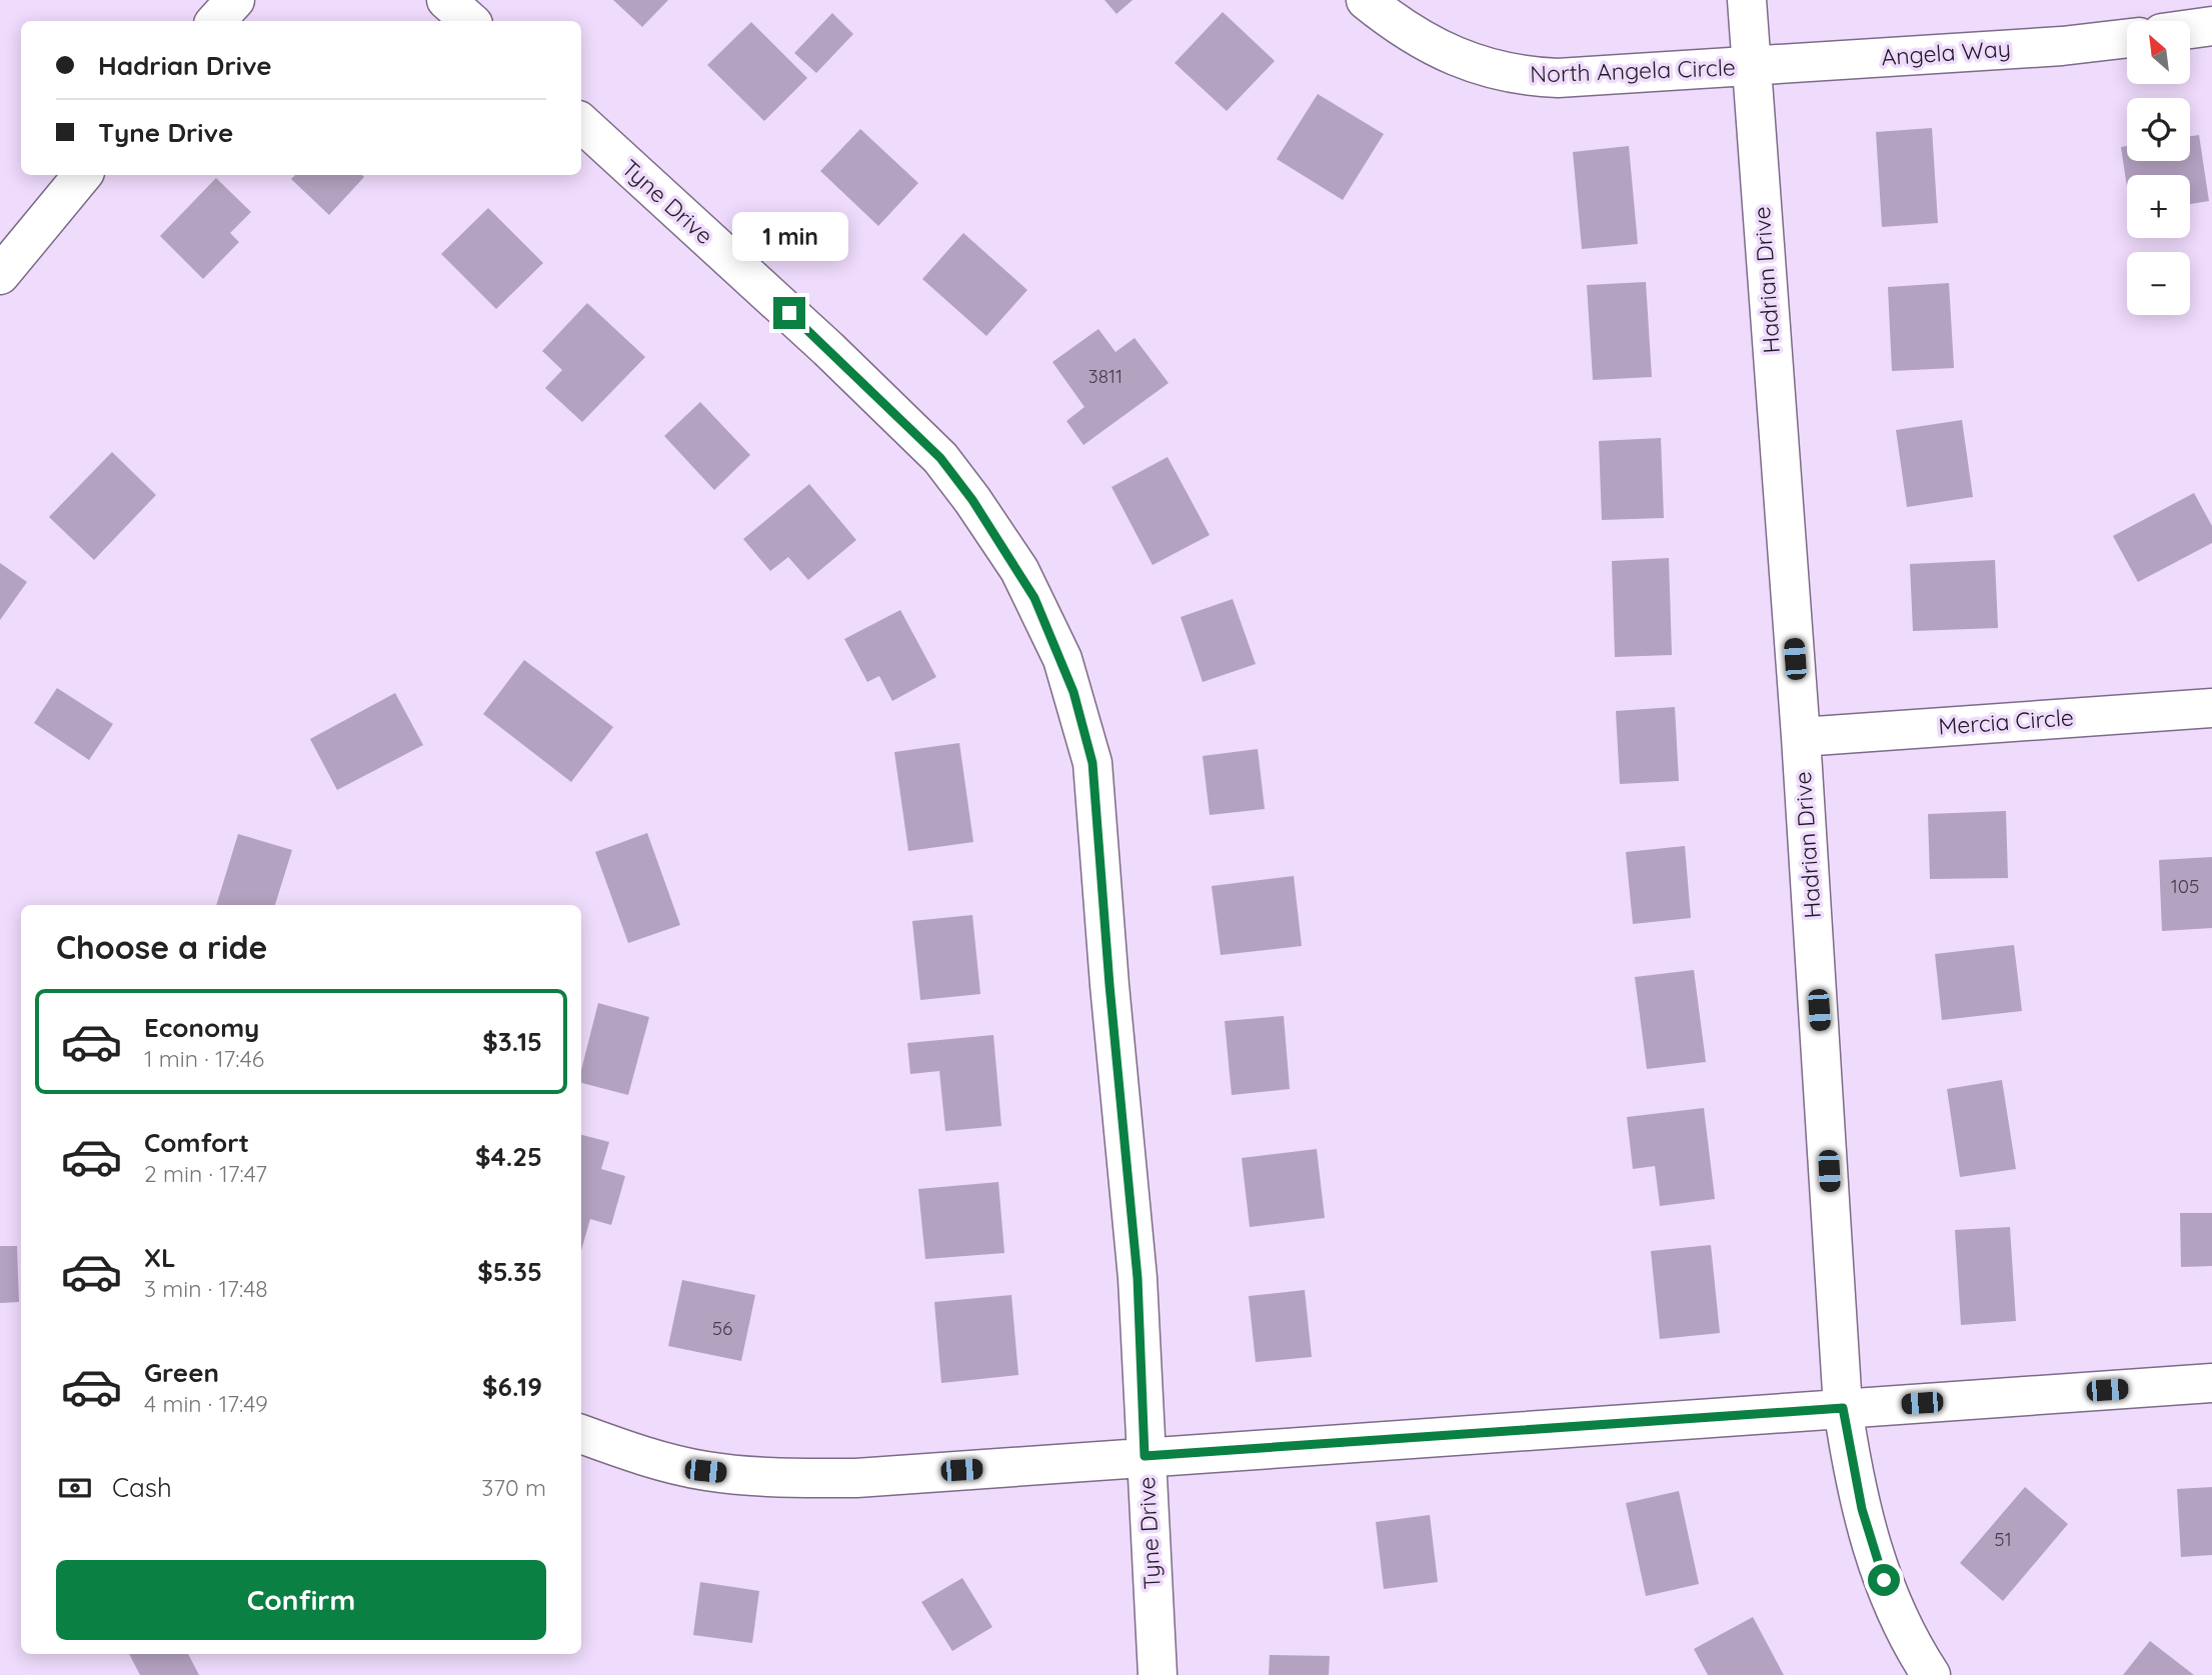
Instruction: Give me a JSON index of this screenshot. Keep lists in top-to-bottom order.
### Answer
{
  "streets": {
    "street": [
      "Angela Way",
      "North Angela Circle",
      "Tyne Drive",
      "Hadrian Drive",
      "Mercia Circle"
    ]
  },
  "crossings": [
    ["Angela Way", "North Angela Circle"],
    ["Angela Way", "Hadrian Drive"],
    ["North Angela Circle", "Hadrian Drive"],
    ["Hadrian Drive", "Mercia Circle"]
  ],
  "house_numbers": [
    "3811",
    "105",
    "56",
    "51"
  ],
  "north": "top left",
  "page": {
    "map_buttons": ["+", "−"],
    "banner": ["Hadrian Drive", "Tyne Drive"],
    "bubble": "1 min",
    "heading": "Choose a ride",
    "list": [
      {
        "name": "Economy",
        "note": "1 min · 17:46",
        "value": "$3.15"
      },
      {
        "name": "Comfort",
        "note": "2 min · 17:47",
        "value": "$4.25"
      },
      {
        "name": "XL",
        "note": "3 min · 17:48",
        "value": "$5.35"
      },
      {
        "name": "Green",
        "note": "4 min · 17:49",
        "value": "$6.19"
      }
    ],
    "pay": ["Cash", "370 m"],
    "buttons": "Confirm"
  }
}
